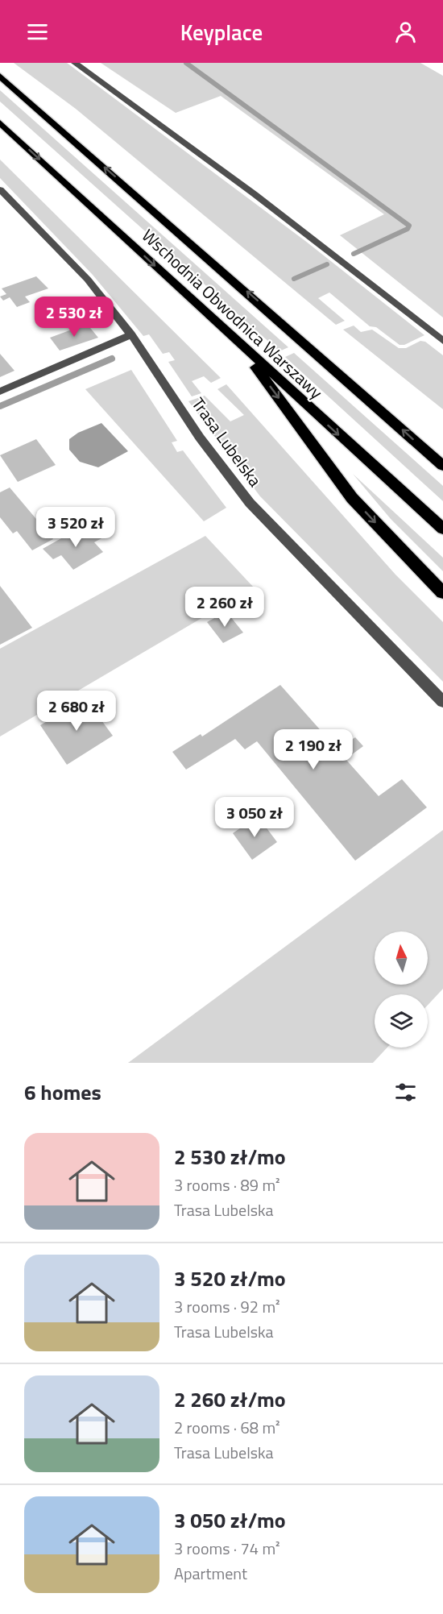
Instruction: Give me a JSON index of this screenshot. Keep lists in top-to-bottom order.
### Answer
{
  "streets": {
    "highway": ["Wschodnia Obwodnica Warszawy"],
    "street": ["Trasa Lubelska"]
  },
  "north": "top",
  "page": {
    "header": "Keyplace",
    "price": [
      "2 530 zł",
      "3 520 zł",
      "2 260 zł",
      "2 680 zł",
      "2 190 zł",
      "3 050 zł"
    ],
    "heading": "6 homes",
    "list": [
      {
        "name": "2 530 zł/mo",
        "note": "3 rooms · 89 m² · Trasa Lubelska"
      },
      {
        "name": "3 520 zł/mo",
        "note": "3 rooms · 92 m² · Trasa Lubelska"
      },
      {
        "name": "2 260 zł/mo",
        "note": "2 rooms · 68 m² · Trasa Lubelska"
      },
      {
        "name": "3 050 zł/mo",
        "note": "3 rooms · 74 m² · Apartment"
      }
    ]
  }
}
